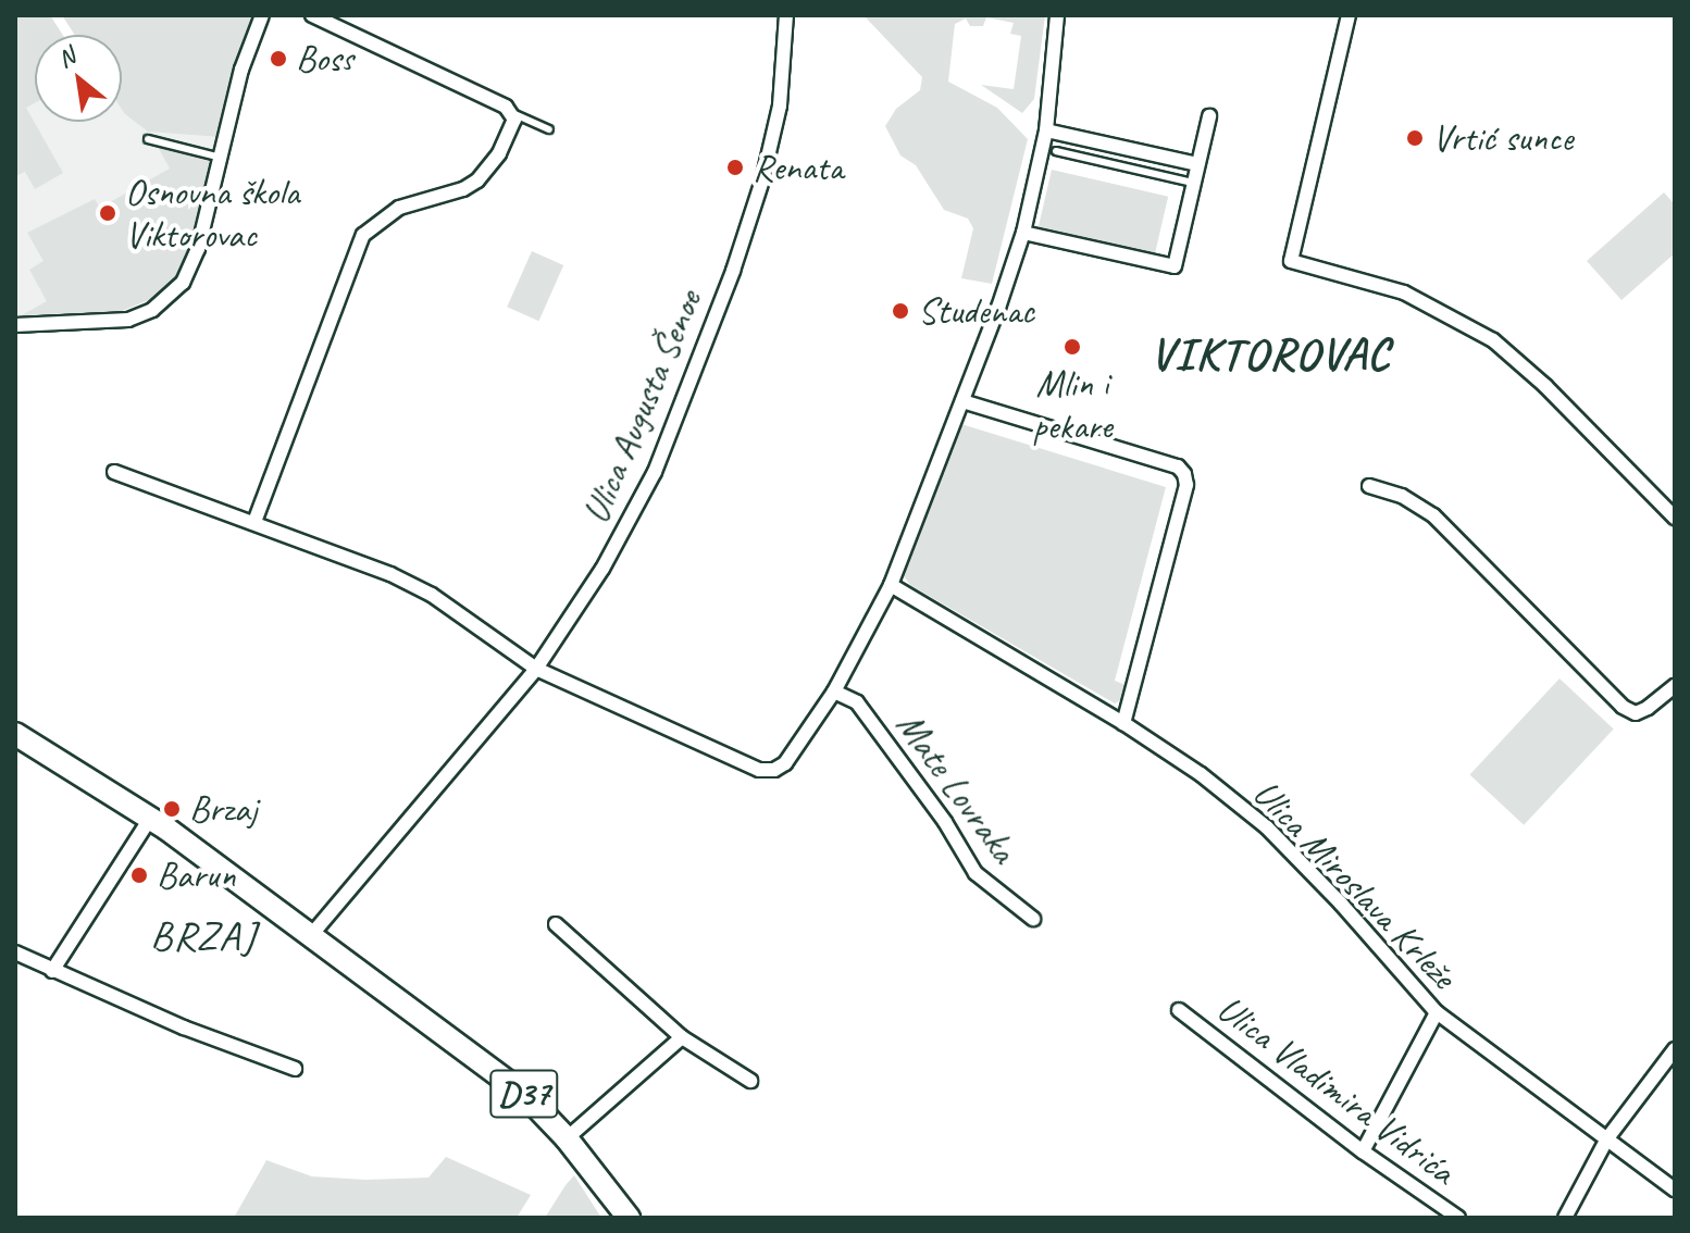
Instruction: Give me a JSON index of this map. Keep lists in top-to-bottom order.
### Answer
{
  "streets": {
    "main road": ["D37"],
    "street": [
      "Ulica Augusta Šenoe",
      "Mate Lovraka",
      "Ulica Miroslava Krleže",
      "Ulica Vladimira Vidrića"
    ]
  },
  "crossings": [
    ["Ulica Augusta Šenoe", "D37"]
  ],
  "districts": ["VIKTOROVAC", "BRZAJ"],
  "places": [
    "Boss",
    "Vrtić sunce",
    "Renata",
    "Osnovna škola Viktorovac",
    "Studenac",
    "Mlin i pekare",
    "Brzaj",
    "Barun"
  ],
  "north": "top left"
}
